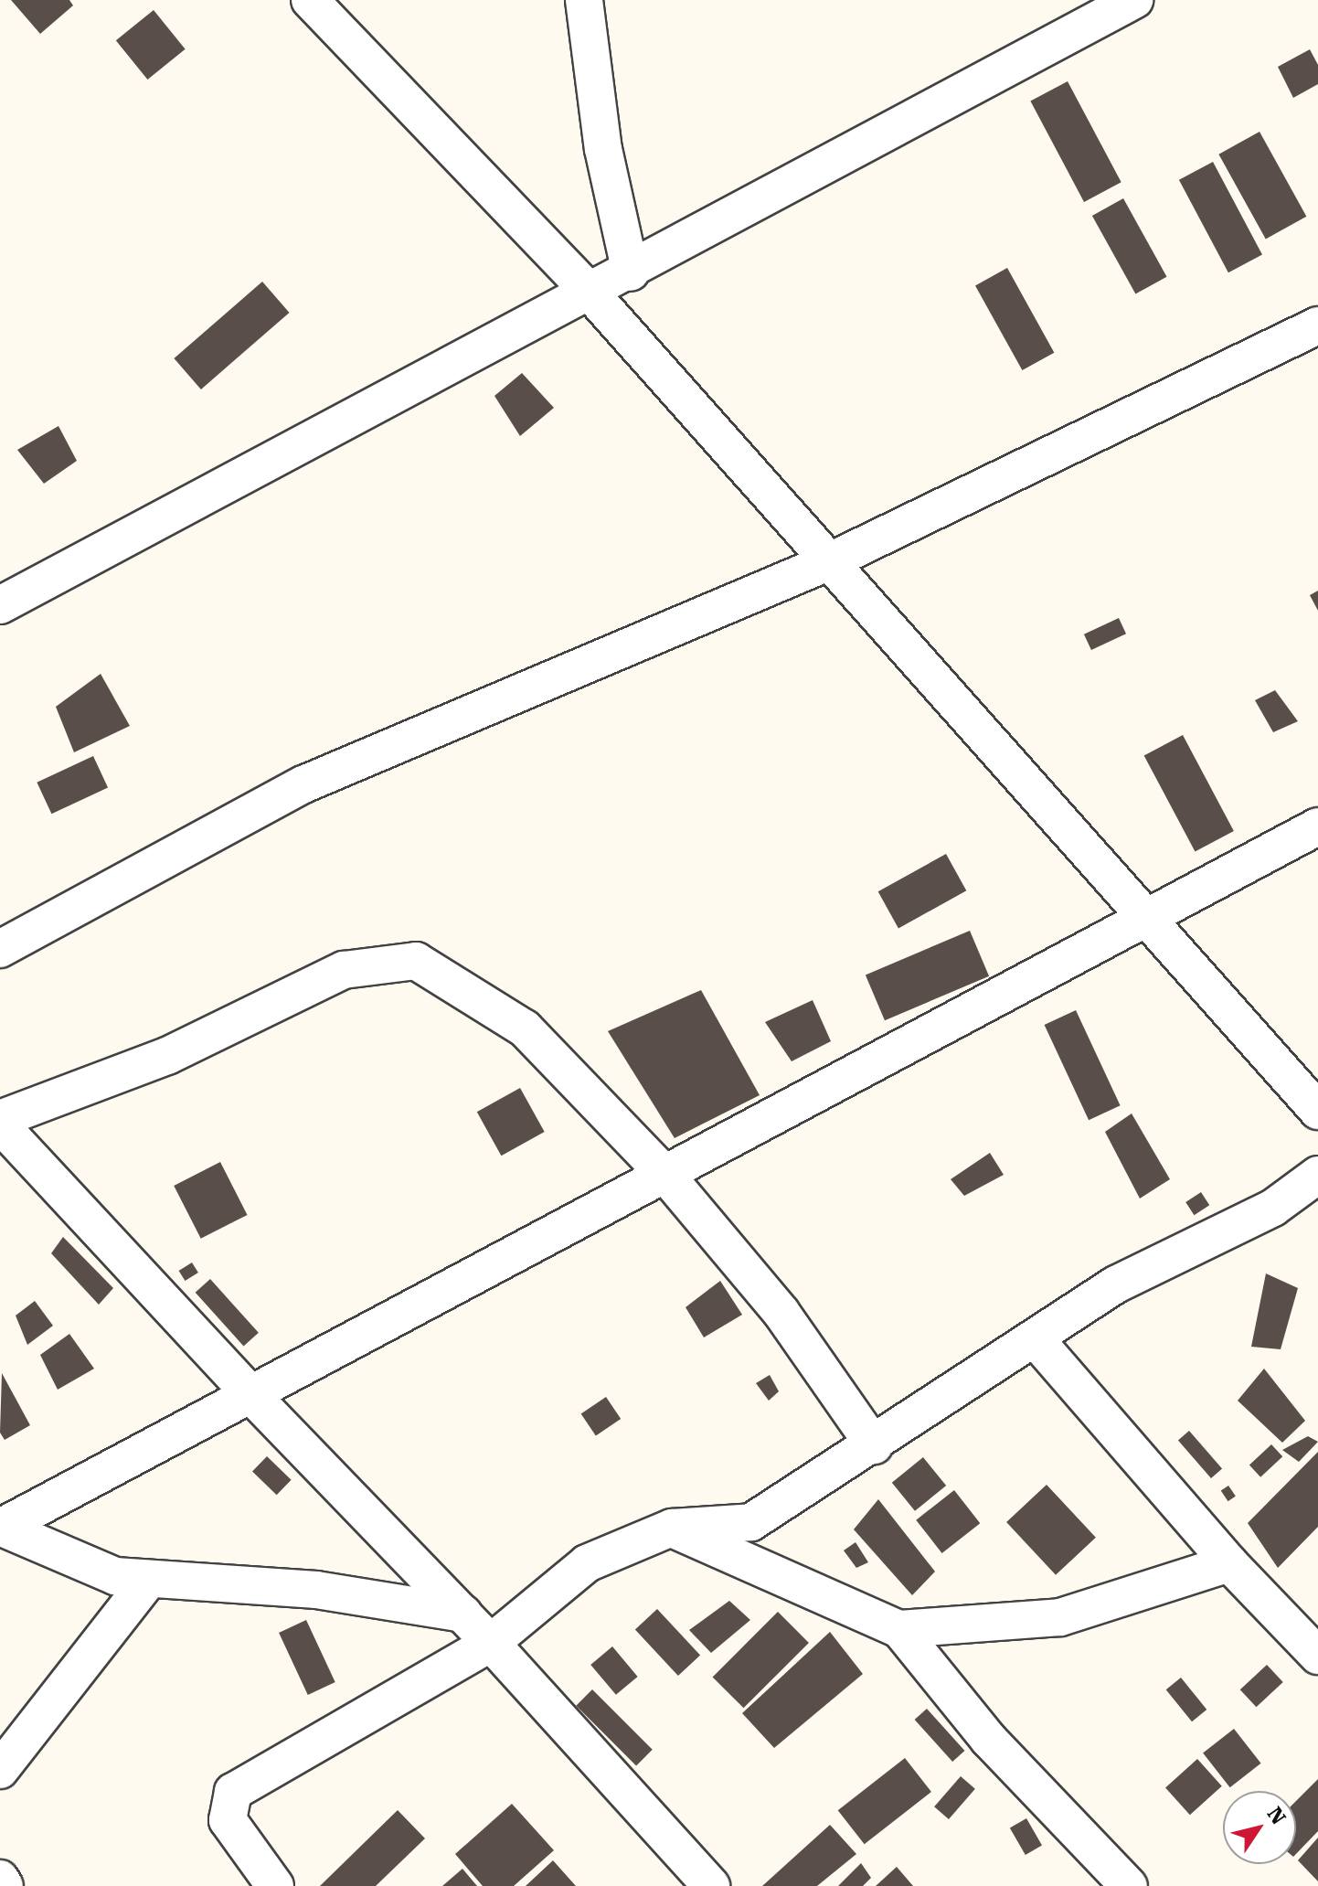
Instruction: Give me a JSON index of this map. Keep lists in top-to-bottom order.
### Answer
{
  "north": "top right"
}
